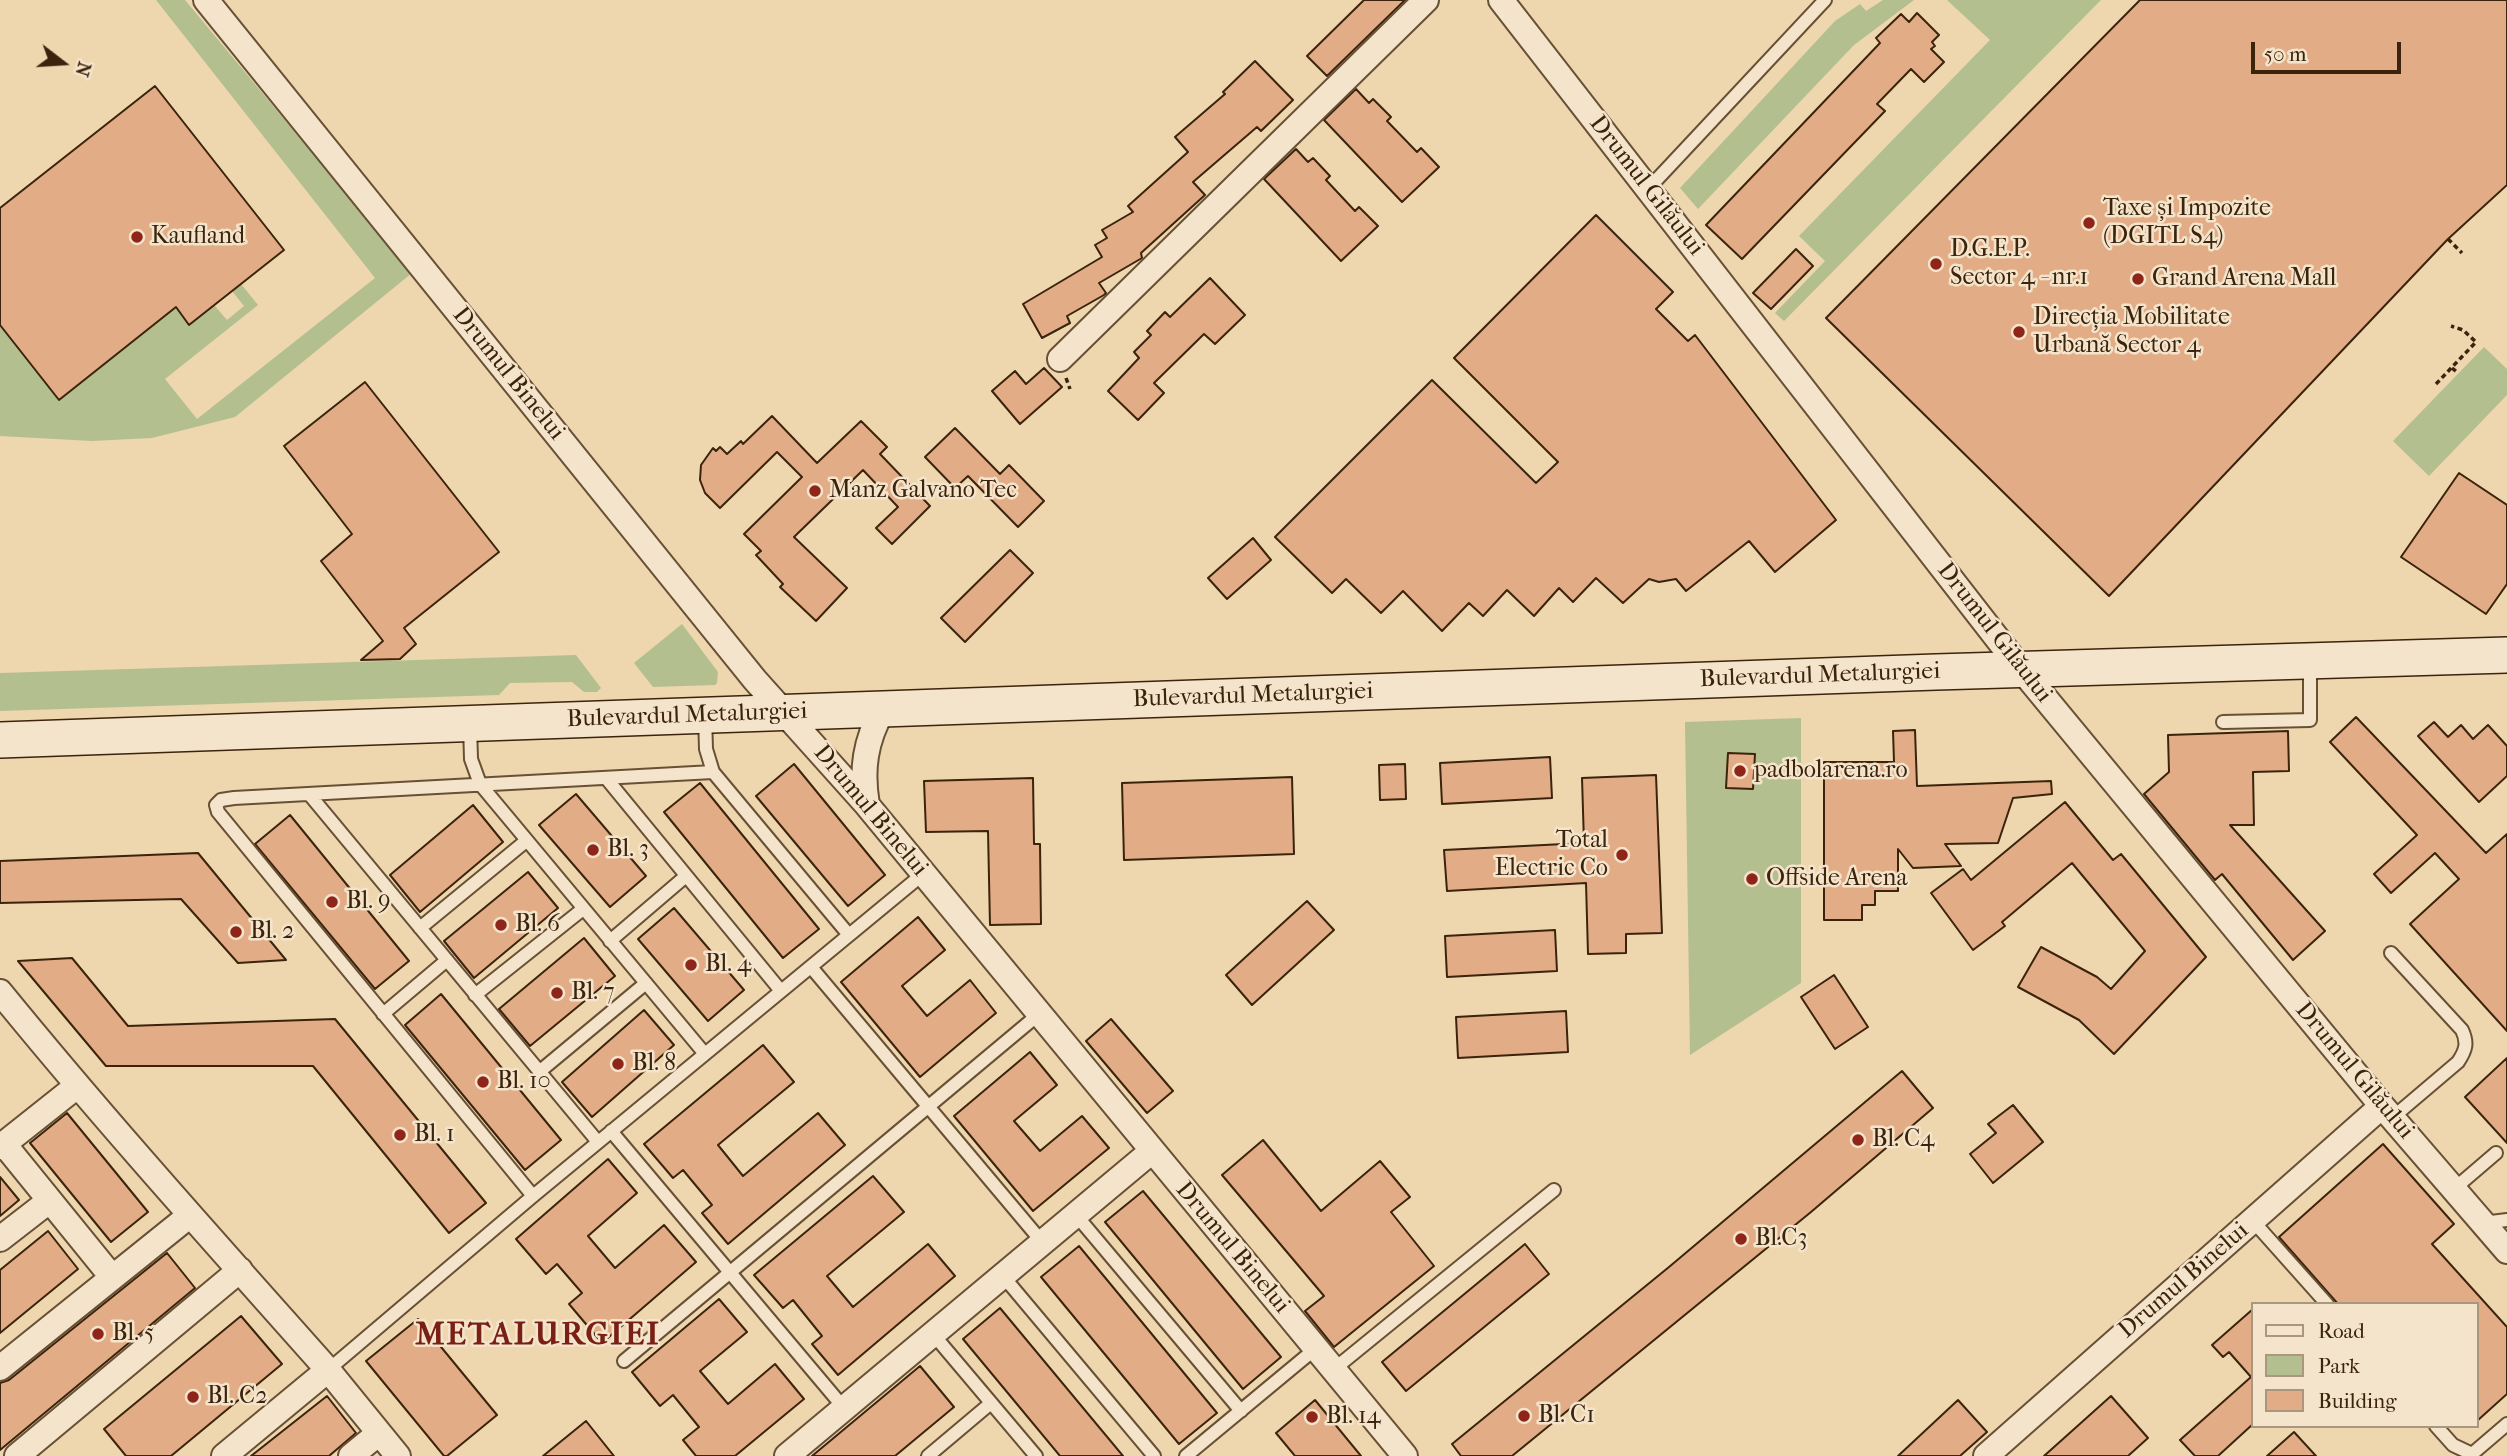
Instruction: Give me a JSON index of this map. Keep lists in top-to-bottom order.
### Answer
{
  "streets": {
    "main road": ["Bulevardul Metalurgiei"],
    "street": ["Drumul Gilăului", "Drumul Binelui"]
  },
  "crossings": [
    ["Drumul Gilăului", "Drumul Binelui"],
    ["Drumul Gilăului", "Bulevardul Metalurgiei"],
    ["Drumul Binelui", "Bulevardul Metalurgiei"]
  ],
  "districts": ["METALURGIEI"],
  "places": [
    "Taxe și Impozite (DGITL S4)",
    "Kaufland",
    "D.G.E.P. Sector 4 - nr.1",
    "Grand Arena Mall",
    "Direcția Mobilitate Urbană Sector 4",
    "Manz Galvano Tec",
    "padbolarena.ro",
    "Bl. 3",
    "Total Electric Co",
    "Offside Arena",
    "Bl. 9",
    "Bl. 6",
    "Bl. 2",
    "Bl. 4",
    "Bl. 7",
    "Bl. 8",
    "Bl. 10",
    "Bl. 1",
    "Bl. C4",
    "Bl.C3",
    "Bl. 5",
    "Bl. C2",
    "Bl. C1",
    "Bl. 14"
  ],
  "legend": ["Road", "Park", "Building"],
  "scale_bar": "50 m",
  "north": "right"
}
